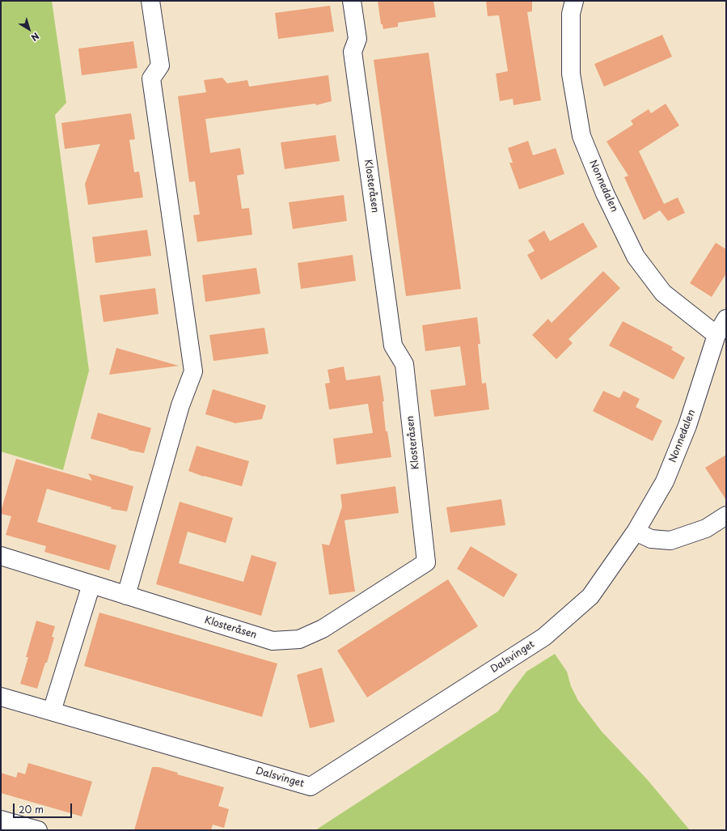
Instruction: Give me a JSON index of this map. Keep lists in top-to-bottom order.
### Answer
{
  "streets": {
    "street": ["Klosteråsen", "Nonnedalen", "Dalsvinget"]
  },
  "crossings": [
    ["Nonnedalen", "Dalsvinget"]
  ],
  "scale_bar": "20 m",
  "north": "bottom right"
}
